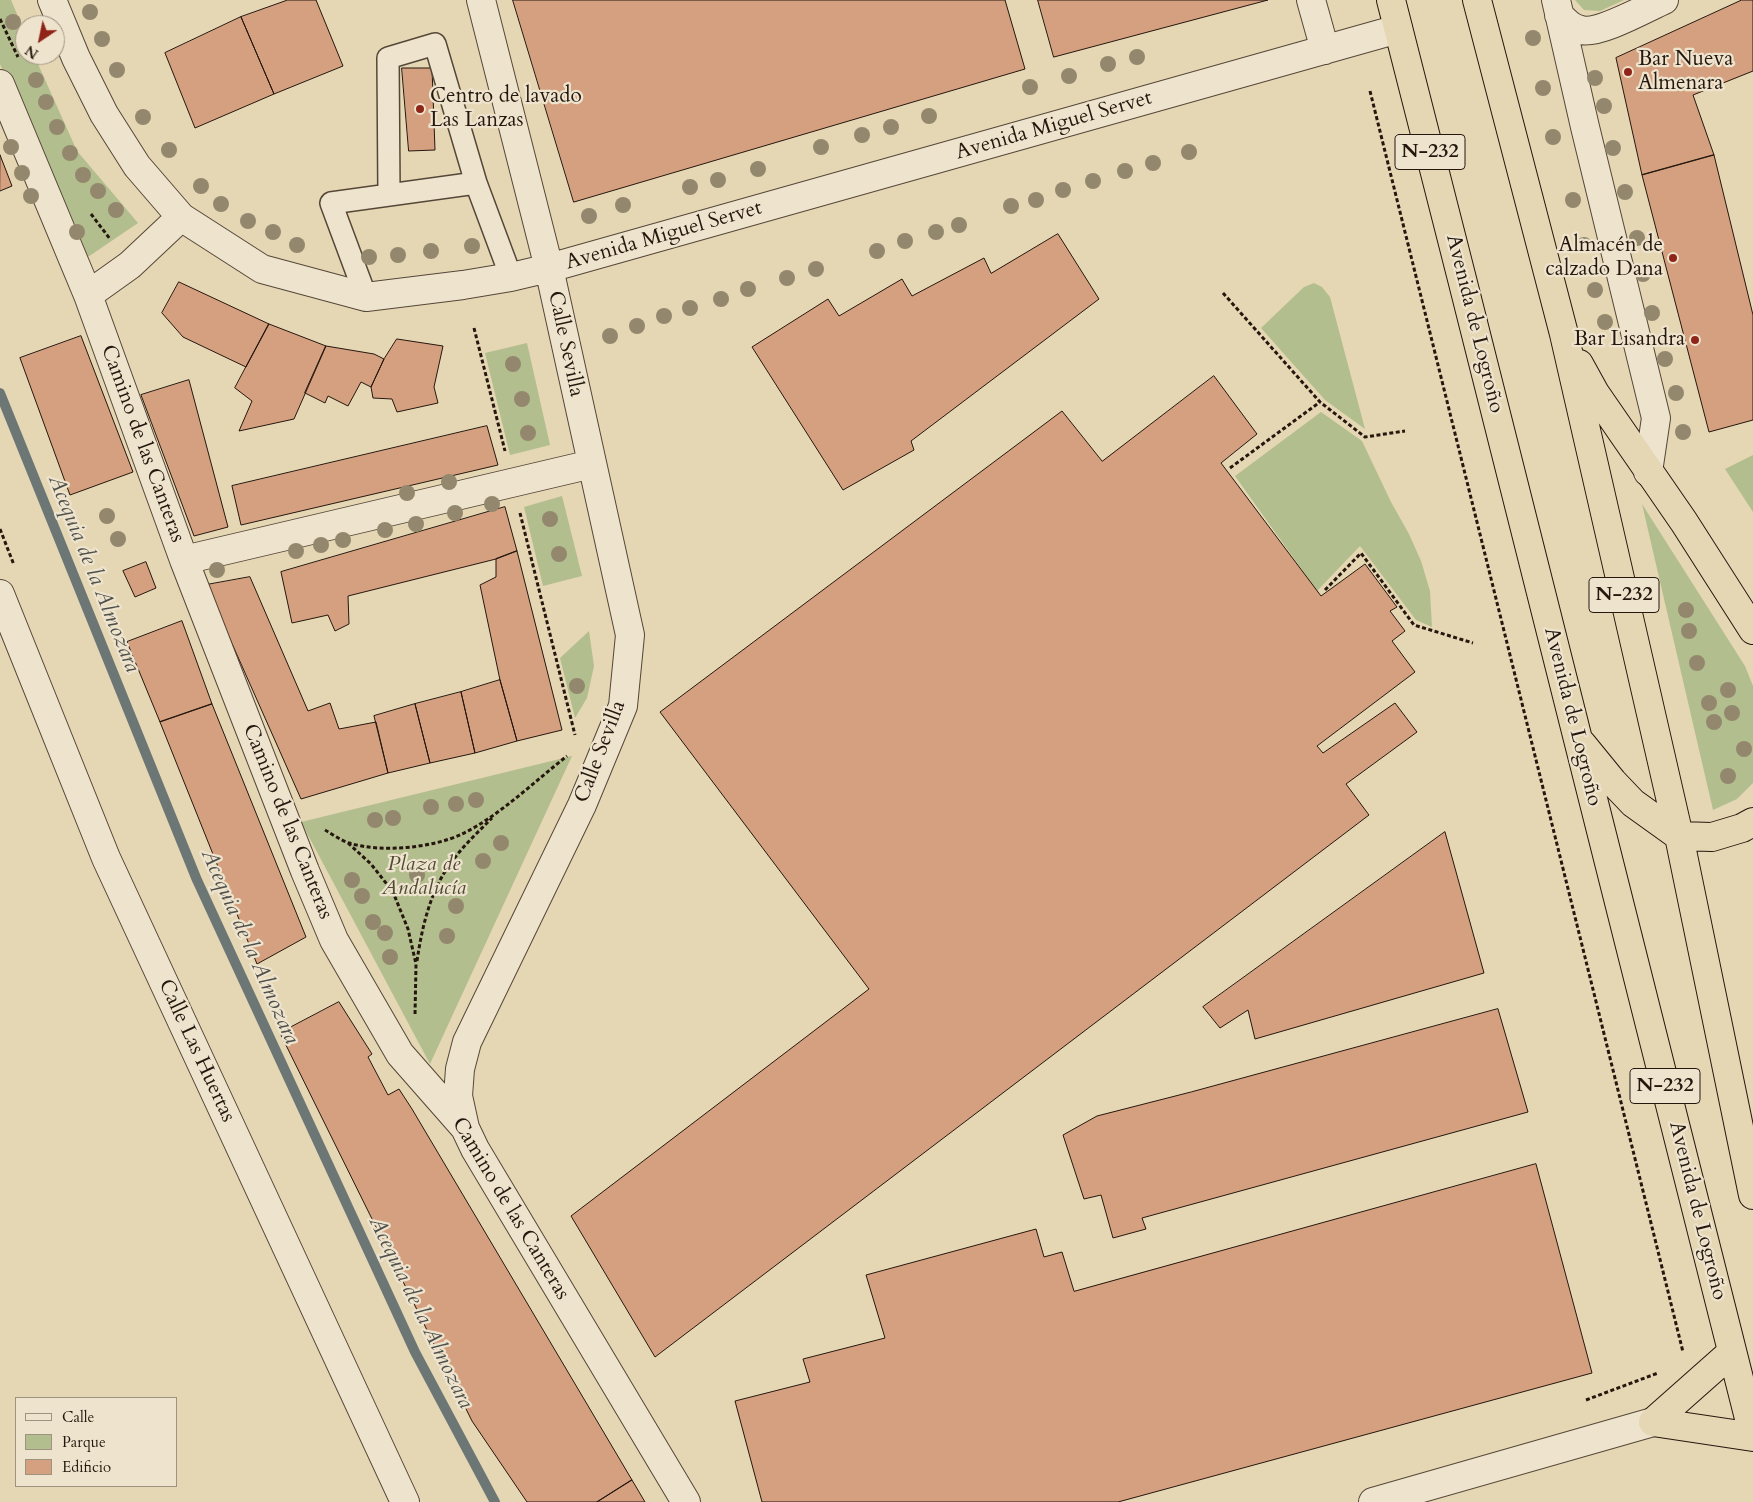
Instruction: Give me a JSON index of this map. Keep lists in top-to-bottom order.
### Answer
{
  "streets": {
    "highway": ["N-232", "Avenida de Logroño"],
    "street": [
      "Avenida Miguel Servet",
      "Calle Sevilla",
      "Camino de las Canteras",
      "Calle Las Huertas"
    ]
  },
  "crossings": [
    ["Avenida Miguel Servet", "Avenida de Logroño"],
    ["Avenida Miguel Servet", "Calle Sevilla"],
    ["Calle Sevilla", "Camino de las Canteras"]
  ],
  "water": ["Acequia de la Almozara"],
  "parks": ["Plaza de Andalucía"],
  "places": [
    "Bar Nueva Almenara",
    "Centro de lavado Las Lanzas",
    "Almacén de calzado Dana",
    "Bar Lisandra"
  ],
  "legend": ["Calle", "Parque", "Edificio"],
  "north": "bottom left"
}
